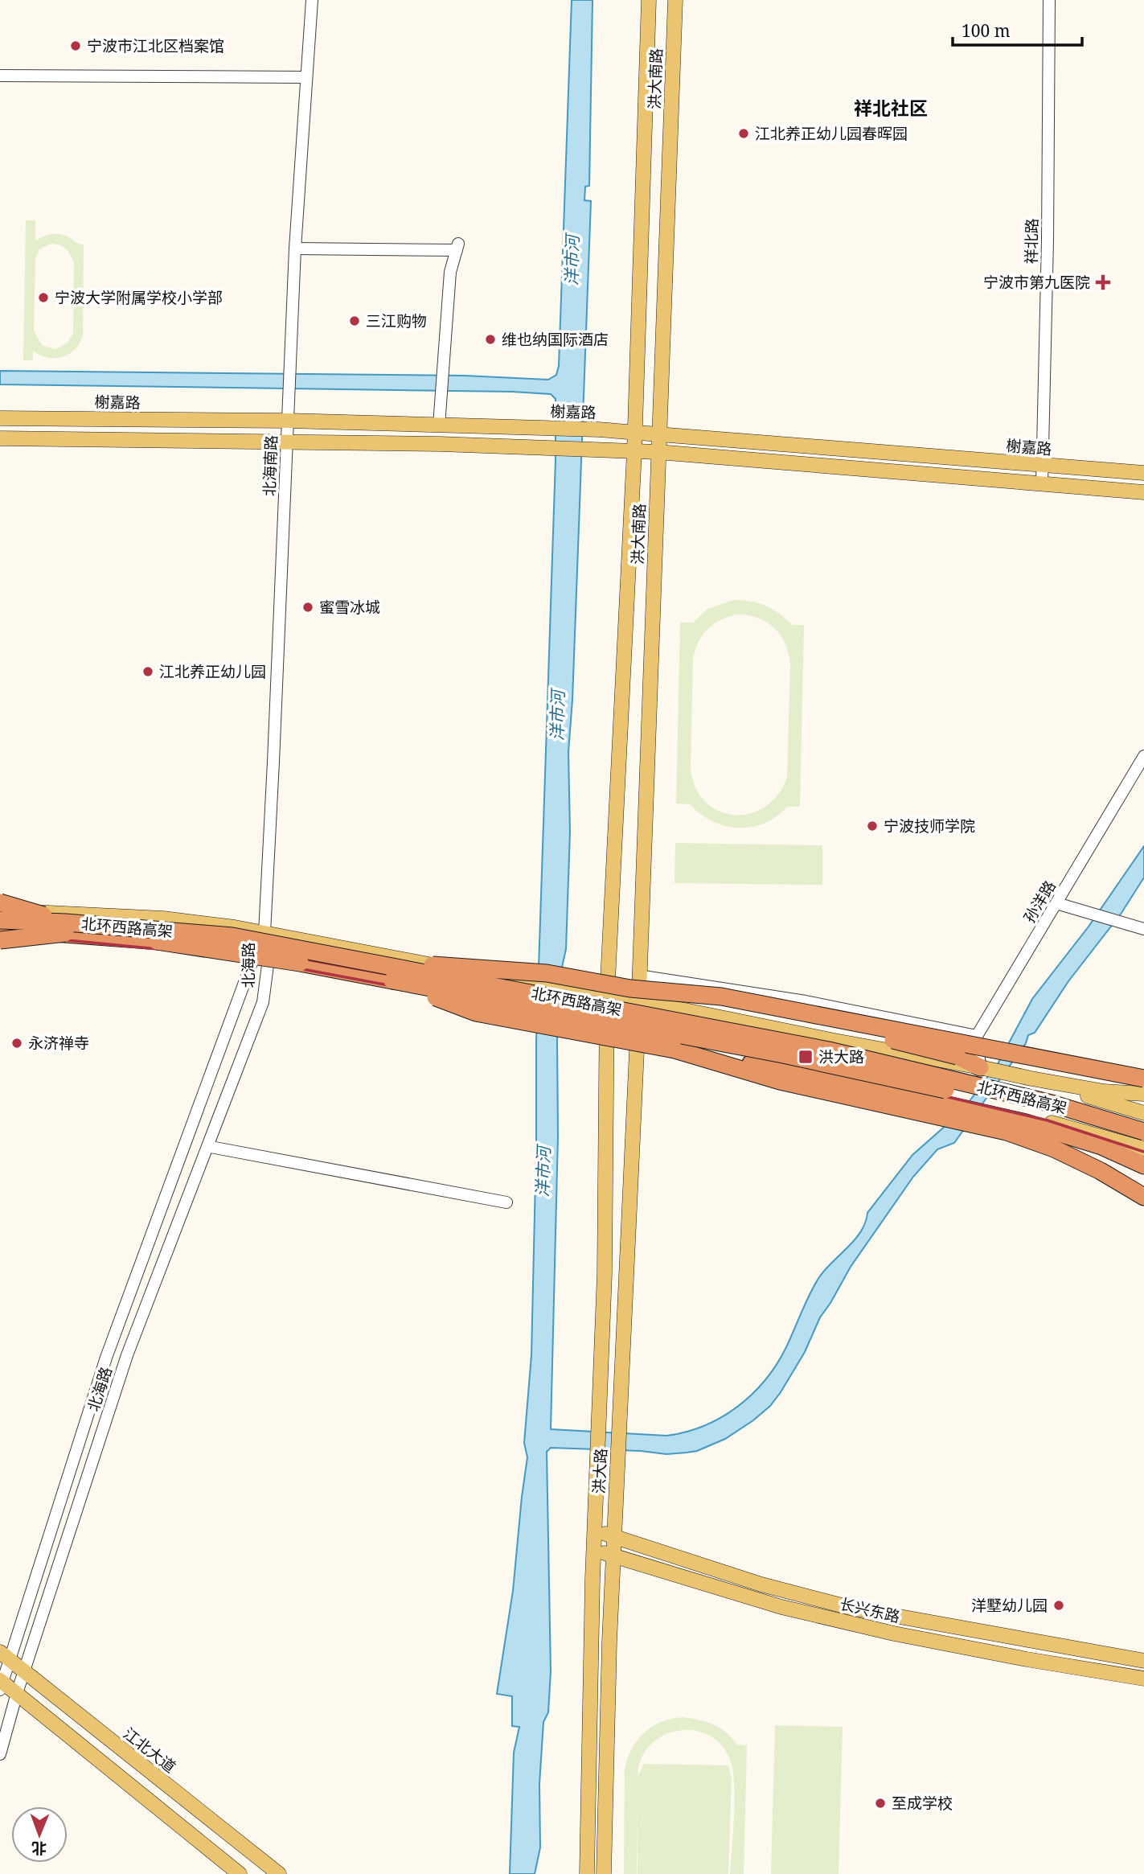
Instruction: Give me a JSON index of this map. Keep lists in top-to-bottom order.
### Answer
{
  "streets": {
    "highway": ["北环西路高架"],
    "main road": [
      "洪大南路",
      "榭嘉路",
      "洪大路",
      "长兴东路",
      "江北大道"
    ],
    "street": [
      "祥北路",
      "北海南路",
      "孙洋路",
      "北海路"
    ]
  },
  "crossings": [
    ["洪大南路", "榭嘉路"],
    ["洪大南路", "洪大路"],
    ["祥北路", "榭嘉路"],
    ["榭嘉路", "北海南路"],
    ["北海南路", "北海路"],
    ["北海路", "江北大道"],
    ["洪大路", "长兴东路"]
  ],
  "districts": ["祥北社区"],
  "water": ["洋市河"],
  "places": {
    "other": [
      "宁波市江北区档案馆",
      "江北养正幼儿园春晖园",
      "宁波大学附属学校小学部",
      "三江购物",
      "维也纳国际酒店",
      "蜜雪冰城",
      "江北养正幼儿园",
      "宁波技师学院",
      "永济禅寺",
      "洋墅幼儿园",
      "至成学校"
    ],
    "health": ["宁波市第九医院"],
    "transit": ["洪大路"]
  },
  "scale_bar": "100 m",
  "north": "bottom"
}
